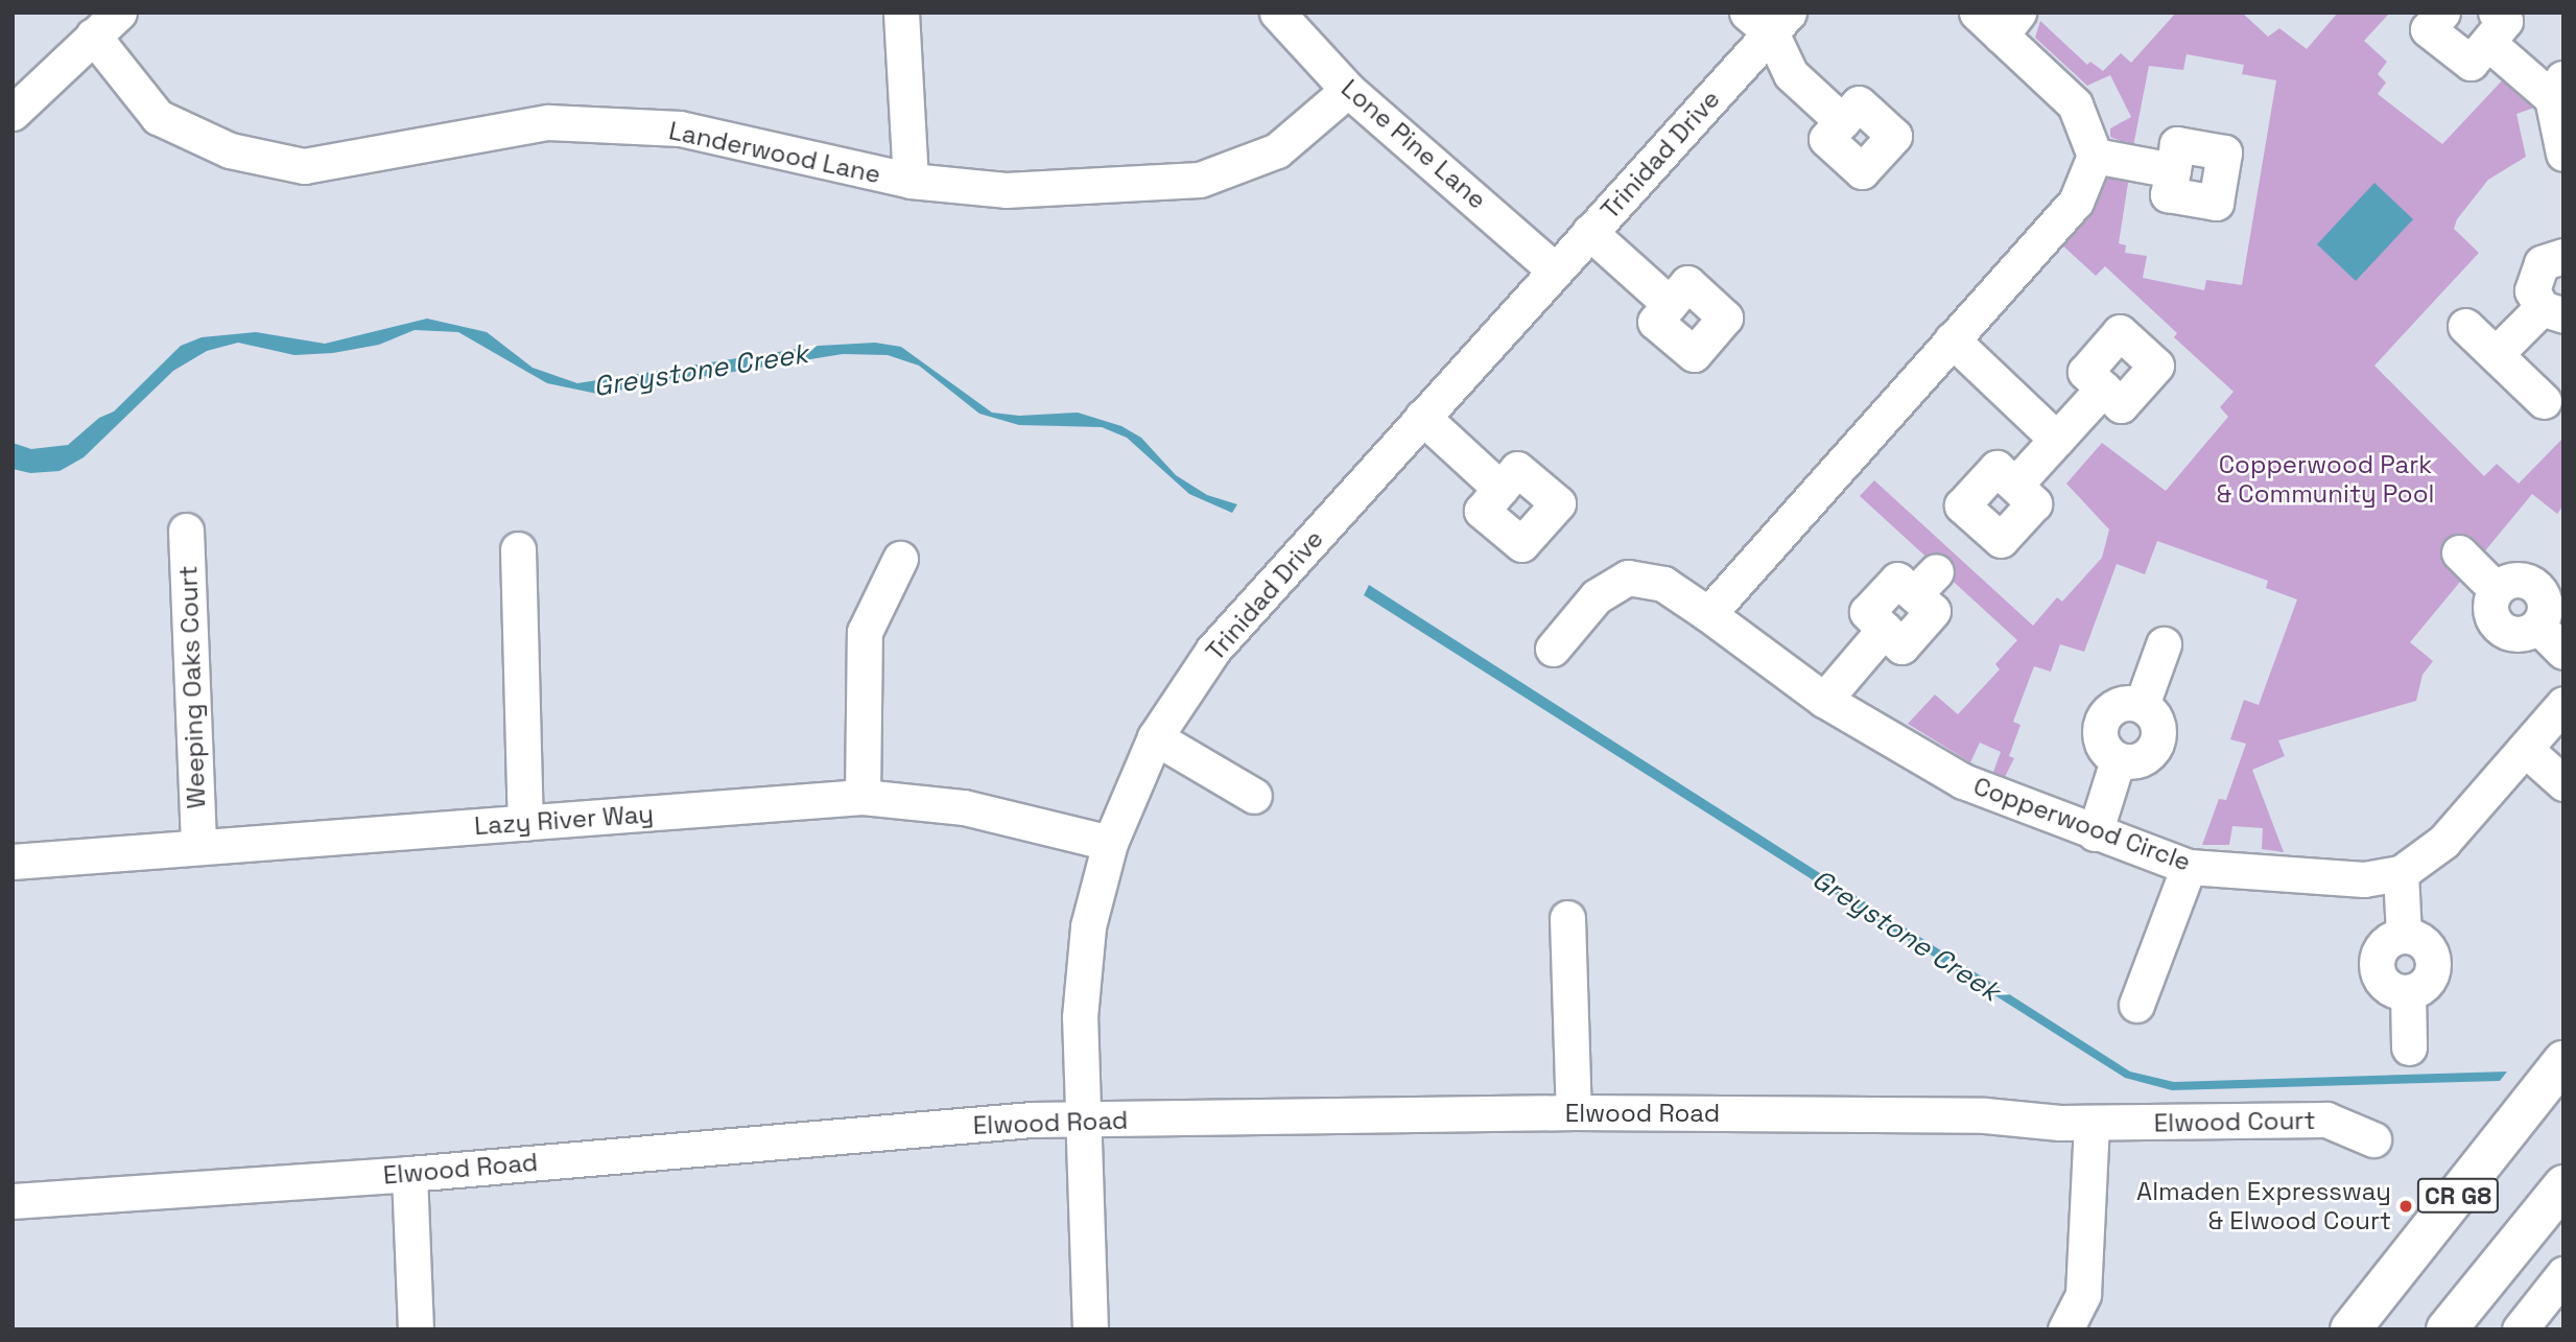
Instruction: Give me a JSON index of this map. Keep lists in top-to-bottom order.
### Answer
{
  "streets": {
    "main road": ["CR G8"],
    "street": [
      "Lone Pine Lane",
      "Landerwood Lane",
      "Trinidad Drive",
      "Weeping Oaks Court",
      "Lazy River Way",
      "Copperwood Circle",
      "Elwood Road",
      "Elwood Court"
    ]
  },
  "crossings": [
    ["Lone Pine Lane", "Landerwood Lane"],
    ["Lone Pine Lane", "Trinidad Drive"],
    ["Trinidad Drive", "Lazy River Way"],
    ["Trinidad Drive", "Elwood Road"],
    ["Weeping Oaks Court", "Lazy River Way"],
    ["Elwood Road", "Elwood Court"]
  ],
  "water": ["Greystone Creek"],
  "parks": ["Copperwood Park & Community Pool"],
  "places": ["Almaden Expressway & Elwood Court"]
}
